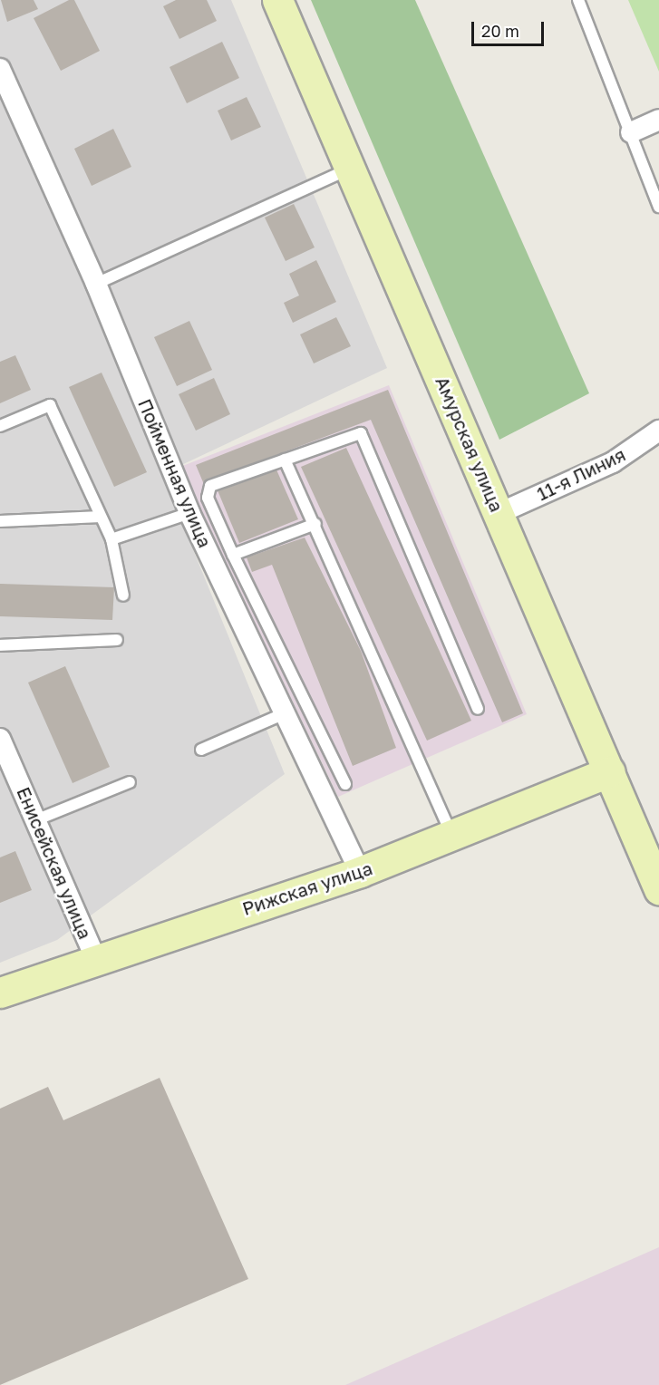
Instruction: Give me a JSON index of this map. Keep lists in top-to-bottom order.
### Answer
{
  "streets": {
    "street": [
      "Амурская улица",
      "Пойменная улица",
      "11-я Линия",
      "Енисейская улица",
      "Рижская улица"
    ]
  },
  "crossings": [
    ["Амурская улица", "11-я Линия"],
    ["Амурская улица", "Рижская улица"],
    ["Пойменная улица", "Рижская улица"],
    ["Енисейская улица", "Рижская улица"]
  ],
  "scale_bar": "20 m"
}
